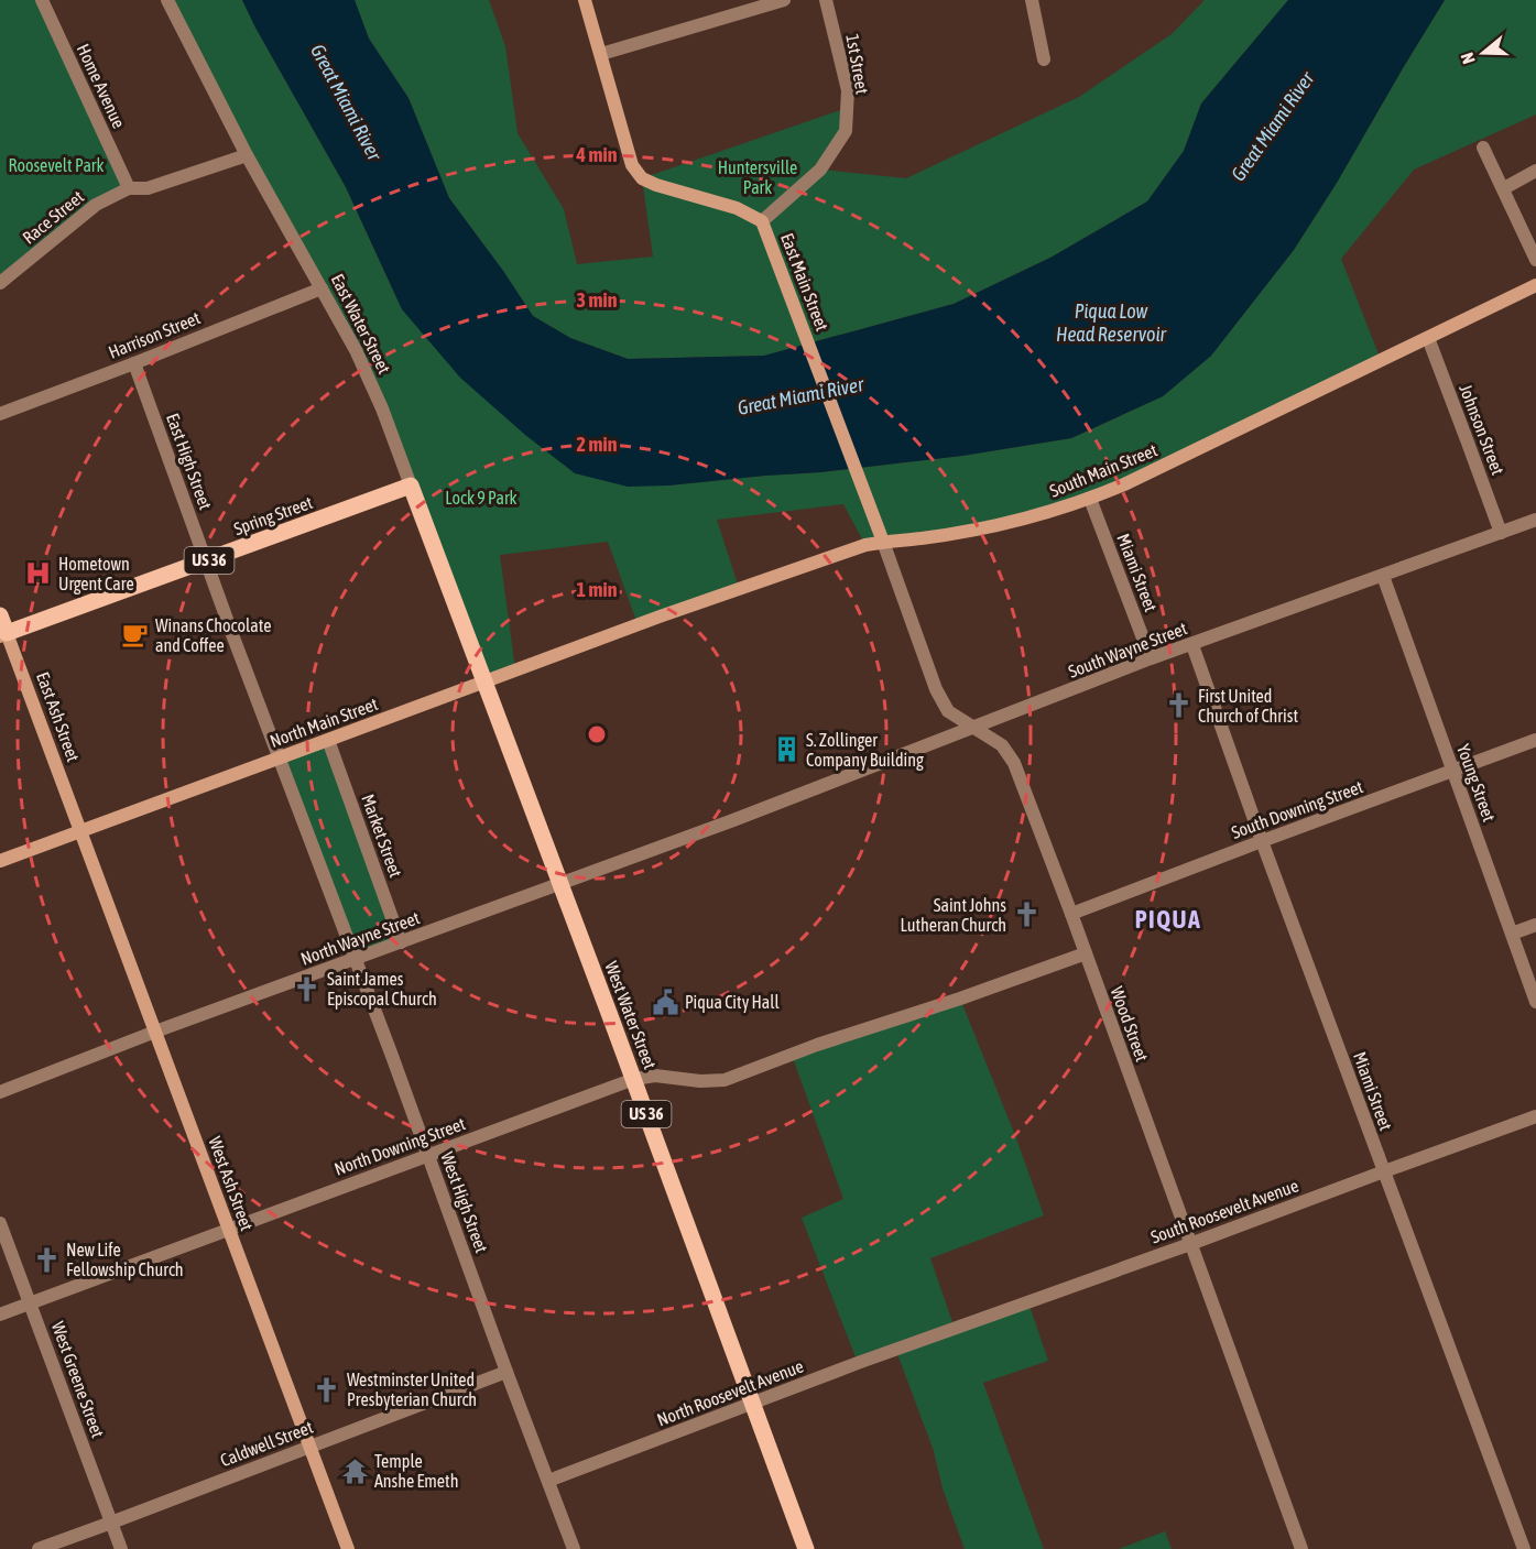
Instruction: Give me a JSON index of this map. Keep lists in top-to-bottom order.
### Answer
{
  "streets": {
    "main road": [
      "East Water Street",
      "Spring Street",
      "US 36",
      "East Ash Street",
      "West Water Street"
    ],
    "street": [
      "1st Street",
      "Home Avenue",
      "Race Street",
      "East Main Street",
      "Harrison Street",
      "Johnson Street",
      "East High Street",
      "South Main Street",
      "Miami Street",
      "South Wayne Street",
      "North Main Street",
      "Young Street",
      "South Downing Street",
      "Market Street",
      "North Wayne Street",
      "Wood Street",
      "North Downing Street",
      "West Ash Street",
      "West High Street",
      "South Roosevelt Avenue",
      "West Greene Street",
      "North Roosevelt Avenue",
      "Caldwell Street"
    ]
  },
  "crossings": [
    ["1st Street", "East Main Street"],
    ["Home Avenue", "Race Street"],
    ["Race Street", "East Water Street"],
    ["East Main Street", "South Main Street"],
    ["East Main Street", "Wood Street"],
    ["East Water Street", "Harrison Street"],
    ["East Water Street", "Spring Street"],
    ["East Water Street", "North Main Street"],
    ["East Water Street", "West Water Street"],
    ["Harrison Street", "East High Street"],
    ["Johnson Street", "South Main Street"],
    ["Johnson Street", "South Wayne Street"],
    ["East High Street", "Spring Street"],
    ["East High Street", "North Main Street"],
    ["East High Street", "West High Street"],
    ["South Main Street", "Miami Street"],
    ["South Main Street", "North Main Street"],
    ["South Main Street", "Wood Street"],
    ["Spring Street", "East Ash Street"],
    ["Miami Street", "South Wayne Street"],
    ["Miami Street", "South Downing Street"],
    ["Miami Street", "South Roosevelt Avenue"],
    ["South Wayne Street", "Young Street"],
    ["South Wayne Street", "North Wayne Street"],
    ["South Wayne Street", "Wood Street"],
    ["East Ash Street", "North Main Street"],
    ["East Ash Street", "West Ash Street"],
    ["North Main Street", "Market Street"],
    ["North Main Street", "West Water Street"],
    ["North Main Street", "West Ash Street"],
    ["North Main Street", "West High Street"],
    ["Young Street", "South Downing Street"],
    ["South Downing Street", "Wood Street"],
    ["Market Street", "North Wayne Street"],
    ["North Wayne Street", "West Water Street"],
    ["North Wayne Street", "West Ash Street"],
    ["North Wayne Street", "West High Street"],
    ["West Water Street", "North Downing Street"],
    ["West Water Street", "North Roosevelt Avenue"],
    ["Wood Street", "North Downing Street"],
    ["Wood Street", "South Roosevelt Avenue"],
    ["North Downing Street", "West Ash Street"],
    ["North Downing Street", "West High Street"],
    ["North Downing Street", "West Greene Street"],
    ["West Ash Street", "Caldwell Street"],
    ["West High Street", "North Roosevelt Avenue"],
    ["West High Street", "Caldwell Street"],
    ["South Roosevelt Avenue", "North Roosevelt Avenue"],
    ["West Greene Street", "Caldwell Street"]
  ],
  "districts": ["PIQUA"],
  "water": ["Great Miami River", "Piqua Low Head Reservoir"],
  "parks": ["Roosevelt Park", "Huntersville Park", "Lock 9 Park"],
  "places": {
    "hospital": ["Hometown Urgent Care"],
    "cafe": ["Winans Chocolate and Coffee"],
    "church": [
      "First United Church of Christ",
      "Saint Johns Lutheran Church",
      "Saint James Episcopal Church",
      "New Life Fellowship Church",
      "Westminster United Presbyterian Church"
    ],
    "building": ["S. Zollinger Company Building"],
    "public building": ["Piqua City Hall"],
    "temple": ["Temple Anshe Emeth"]
  },
  "north": "left",
  "rings": [
    "4 min",
    "3 min",
    "2 min",
    "1 min"
  ]
}
